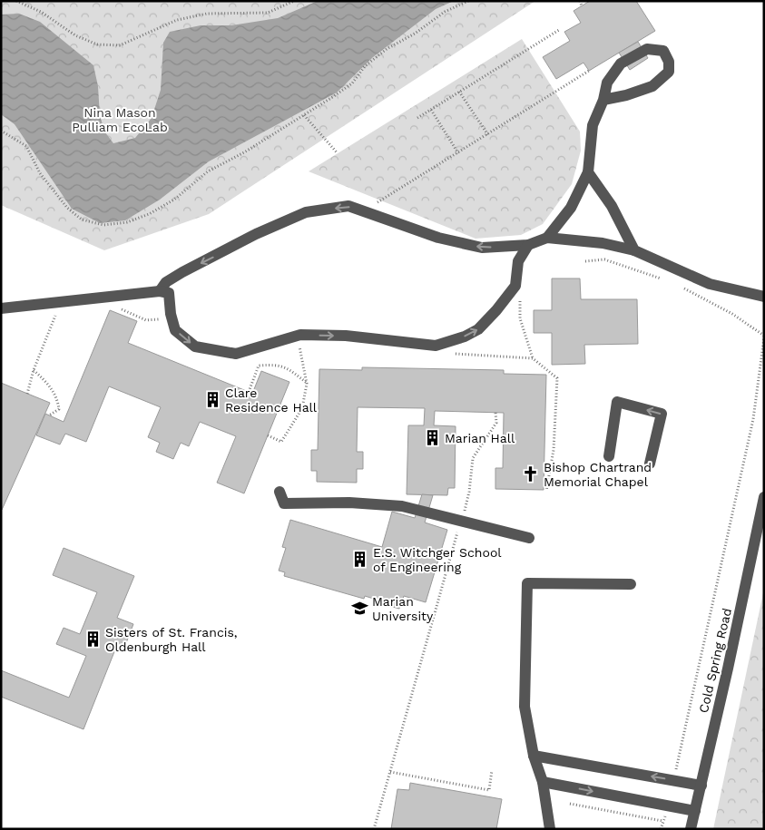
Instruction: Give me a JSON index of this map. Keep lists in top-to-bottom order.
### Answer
{
  "streets": {
    "street": ["Cold Spring Road"]
  },
  "parks": ["Nina Mason Pulliam EcoLab"],
  "places": {
    "building": [
      "Clare Residence Hall",
      "Marian Hall",
      "E.S. Witchger School of Engineering",
      "Sisters of St. Francis, Oldenburgh Hall"
    ],
    "church": ["Bishop Chartrand Memorial Chapel"],
    "school or university": ["Marian University"]
  }
}
